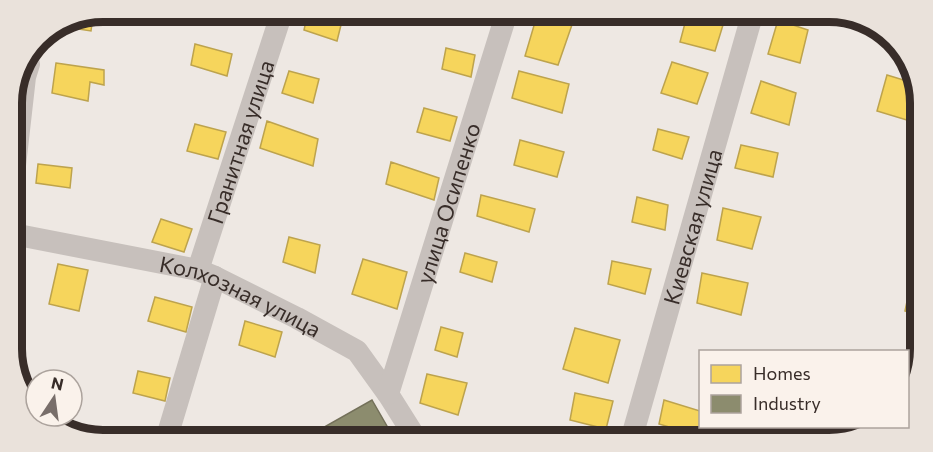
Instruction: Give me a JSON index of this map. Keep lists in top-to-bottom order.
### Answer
{
  "streets": {
    "street": [
      "Гранитная улица",
      "улица Осипенко",
      "Киевская улица",
      "Колхозная улица"
    ]
  },
  "crossings": [
    ["Гранитная улица", "Колхозная улица"],
    ["улица Осипенко", "Колхозная улица"]
  ],
  "legend": ["Homes", "Industry"],
  "north": "top"
}
